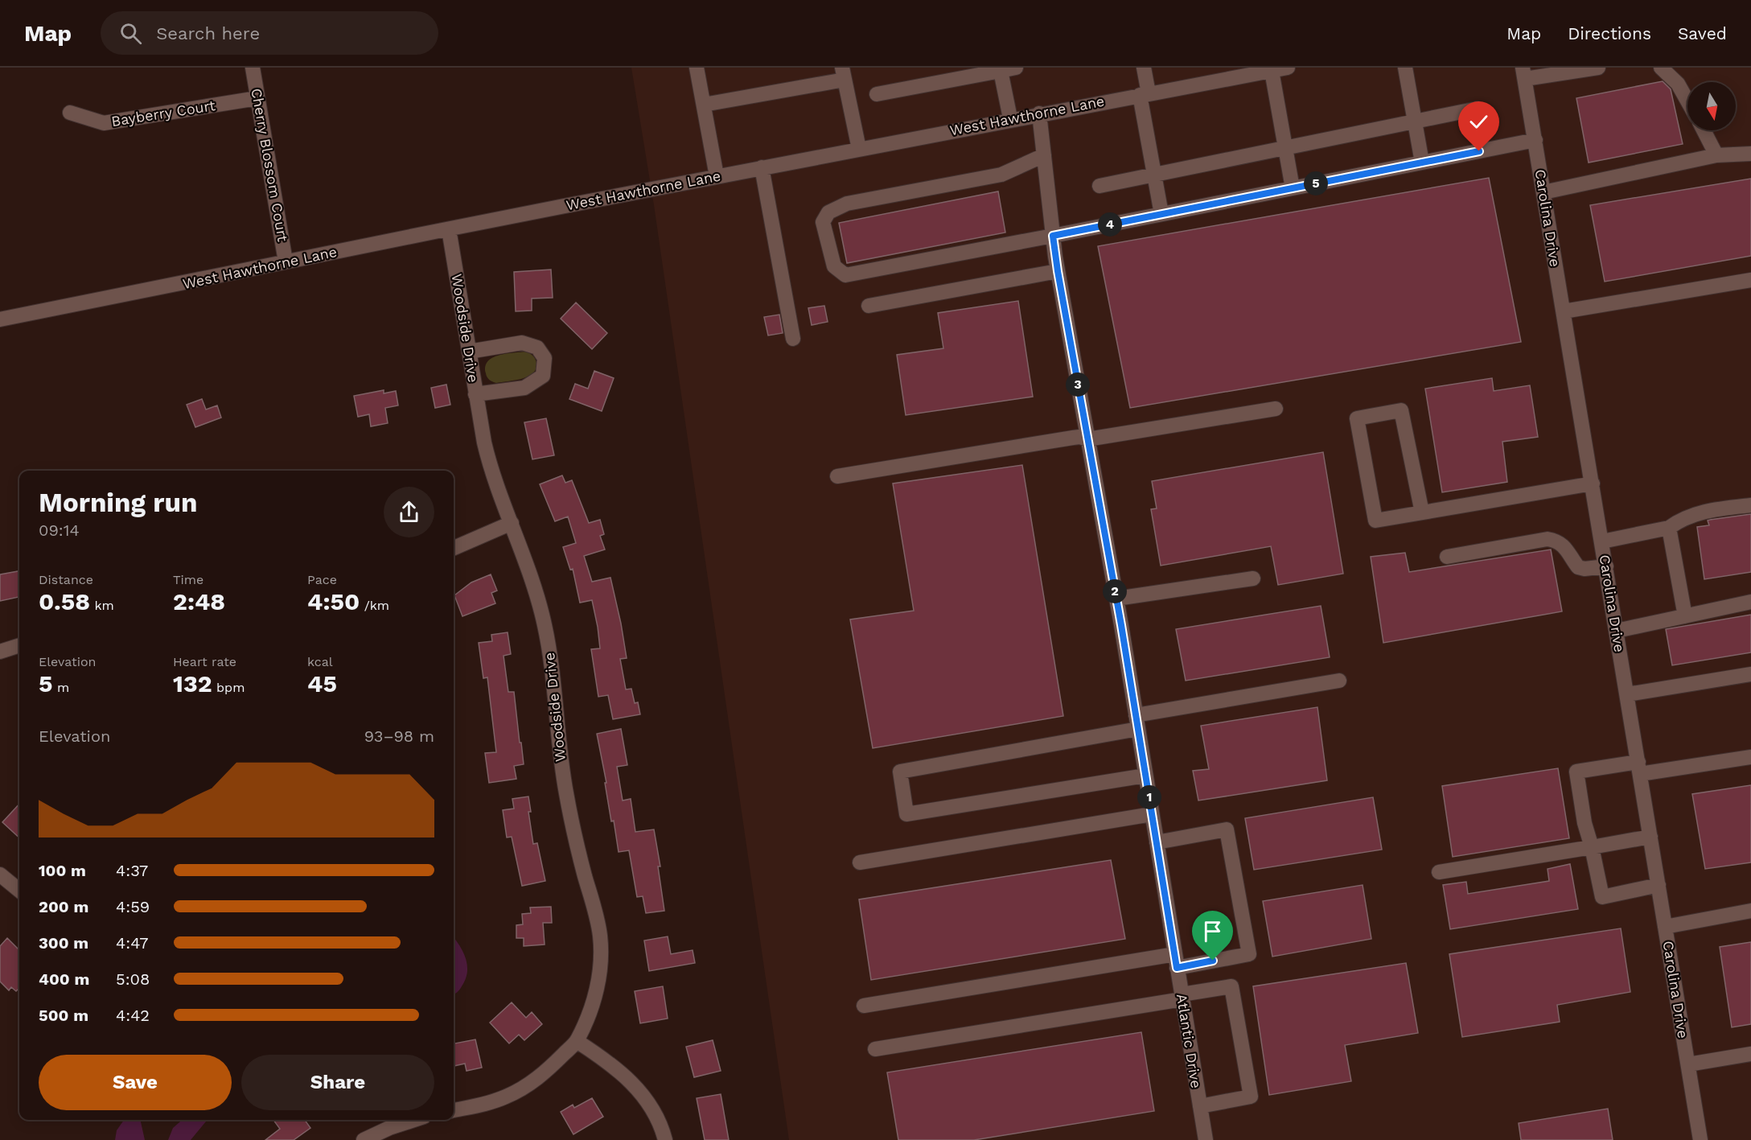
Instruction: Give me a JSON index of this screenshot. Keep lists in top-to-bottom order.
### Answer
{
  "streets": {
    "street": [
      "Bayberry Court",
      "West Hawthorne Lane",
      "Cherry Blossom Court",
      "Carolina Drive",
      "Woodside Drive",
      "Atlantic Drive"
    ]
  },
  "crossings": [
    ["Bayberry Court", "Cherry Blossom Court"],
    ["West Hawthorne Lane", "Cherry Blossom Court"],
    ["West Hawthorne Lane", "Woodside Drive"],
    ["West Hawthorne Lane", "Atlantic Drive"]
  ],
  "north": "bottom",
  "page": {
    "header": "Map",
    "search": "Search here",
    "nav": ["Map", "Directions", "Saved"],
    "pins": [
      "5",
      "4",
      "3",
      "2",
      "1"
    ],
    "heading": ["Morning run", "09:14"],
    "stats": [
      ["Distance", "0.58 km"],
      ["Time", "2:48"],
      ["Pace", "4:50 /km"],
      ["Elevation", "5 m"],
      ["Heart rate", "132 bpm"],
      ["kcal", "45"]
    ],
    "chart": ["Elevation", "93–98 m"],
    "list": [
      {
        "name": "100 m",
        "note": "4:37"
      },
      {
        "name": "200 m",
        "note": "4:59"
      },
      {
        "name": "300 m",
        "note": "4:47"
      },
      {
        "name": "400 m",
        "note": "5:08"
      },
      {
        "name": "500 m",
        "note": "4:42"
      }
    ],
    "buttons": ["Save", "Share"]
  }
}
